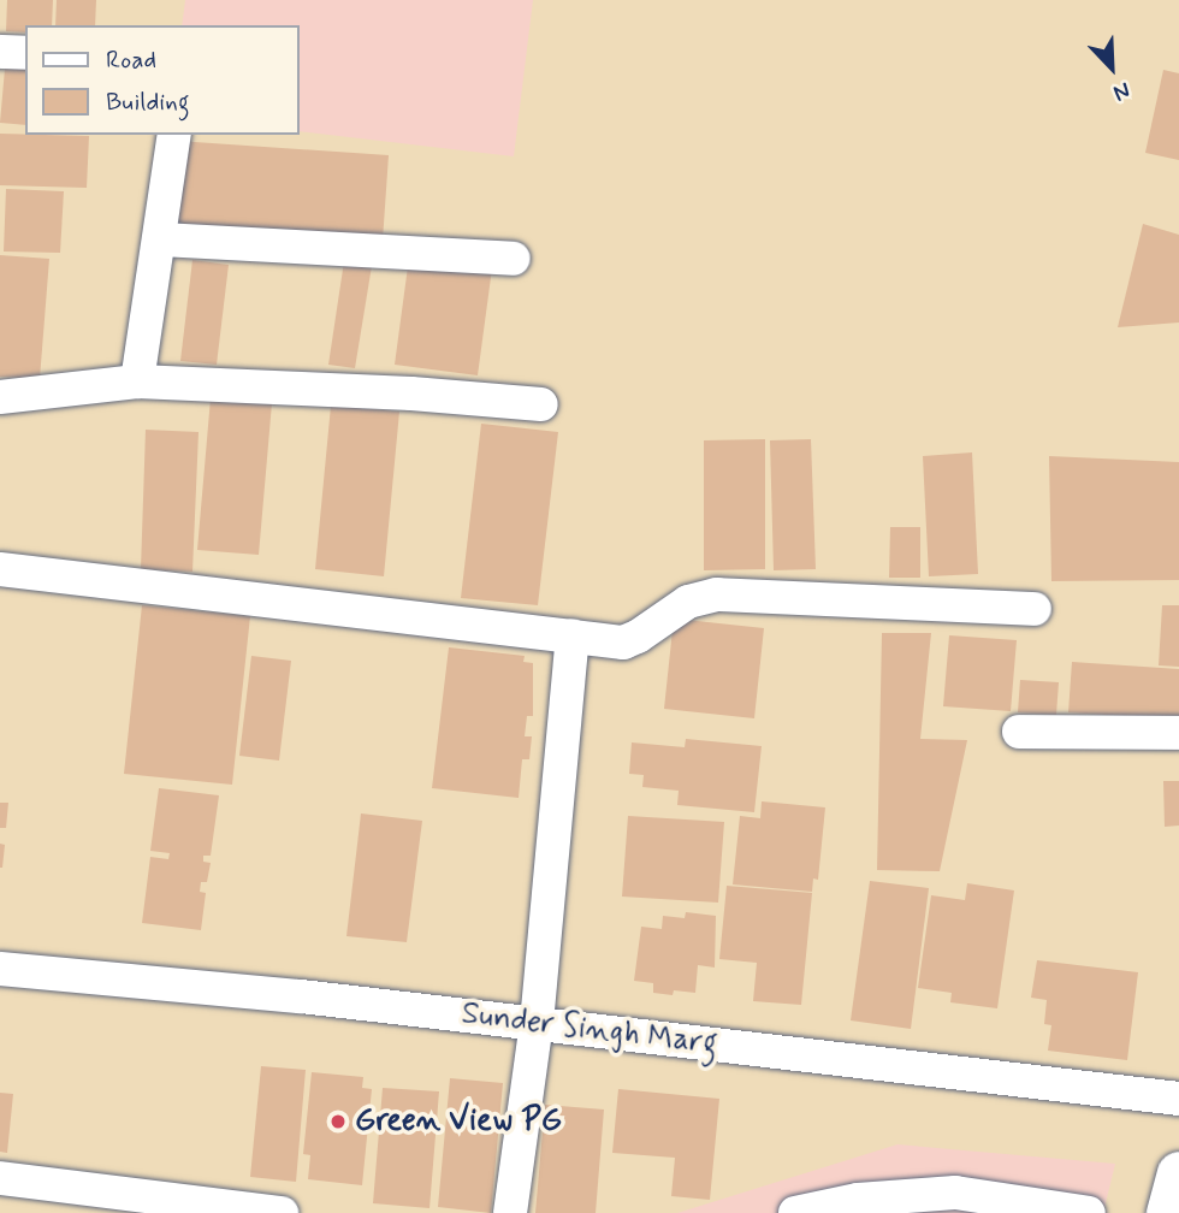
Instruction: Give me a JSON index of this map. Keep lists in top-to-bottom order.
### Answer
{
  "streets": {
    "street": ["Sunder Singh Marg"]
  },
  "places": ["Green View PG"],
  "legend": ["Road", "Building"],
  "north": "bottom right"
}
